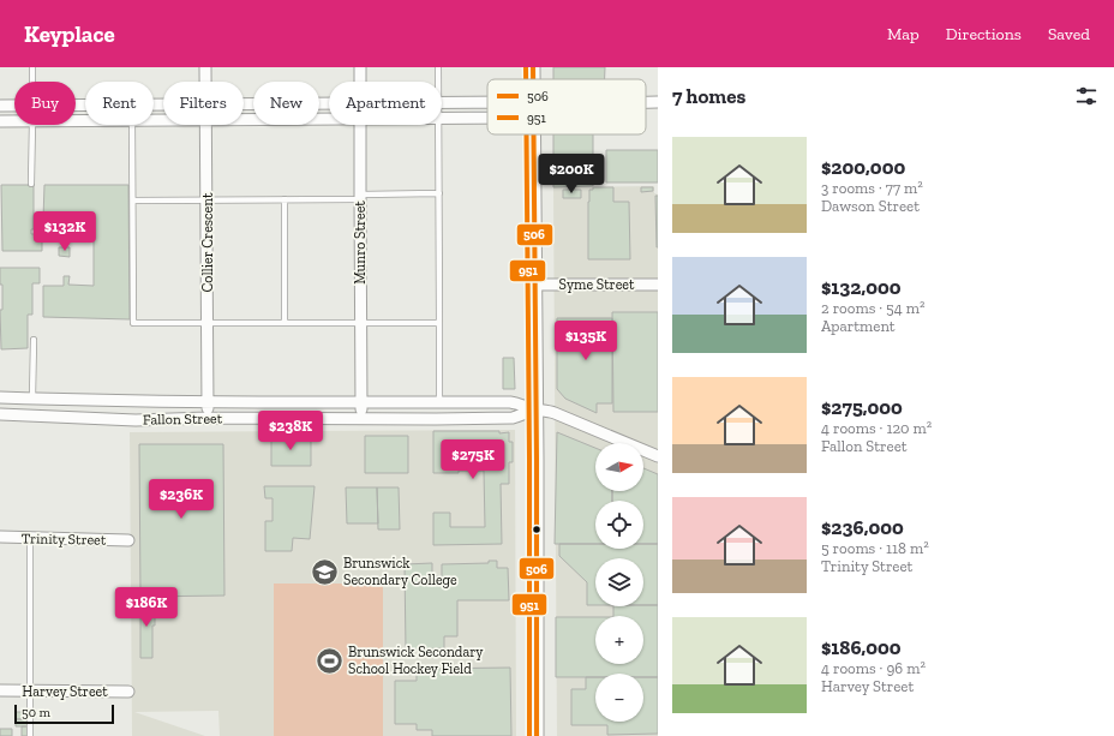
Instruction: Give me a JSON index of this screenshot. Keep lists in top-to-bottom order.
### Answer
{
  "streets": {
    "street": [
      "Collier Crescent",
      "Munro Street",
      "Syme Street",
      "Fallon Street",
      "Trinity Street",
      "Harvey Street"
    ]
  },
  "crossings": [
    ["Collier Crescent", "Fallon Street"],
    ["Munro Street", "Fallon Street"]
  ],
  "places": {
    "school or university": ["Brunswick Secondary College"],
    "sports": ["Brunswick Secondary School Hockey Field"]
  },
  "lines": ["transit line 506", "transit line 951"],
  "legend": ["506", "951"],
  "scale_bar": "50 m",
  "north": "right",
  "page": {
    "header": "Keyplace",
    "nav": ["Map", "Directions", "Saved"],
    "heading": "7 homes",
    "chip": [
      "Buy",
      "Rent",
      "Filters",
      "New",
      "Apartment"
    ],
    "list": [
      {
        "name": "$200,000",
        "note": "3 rooms · 77 m² · Dawson Street"
      },
      {
        "name": "$132,000",
        "note": "2 rooms · 54 m² · Apartment"
      },
      {
        "name": "$275,000",
        "note": "4 rooms · 120 m² · Fallon Street"
      },
      {
        "name": "$236,000",
        "note": "5 rooms · 118 m² · Trinity Street"
      },
      {
        "name": "$186,000",
        "note": "4 rooms · 96 m² · Harvey Street"
      }
    ],
    "price": [
      "$200K",
      "$132K",
      "$135K",
      "$238K",
      "$275K",
      "$236K",
      "$186K"
    ],
    "map_buttons": ["+", "−"],
    "scale": "50 m"
  }
}
